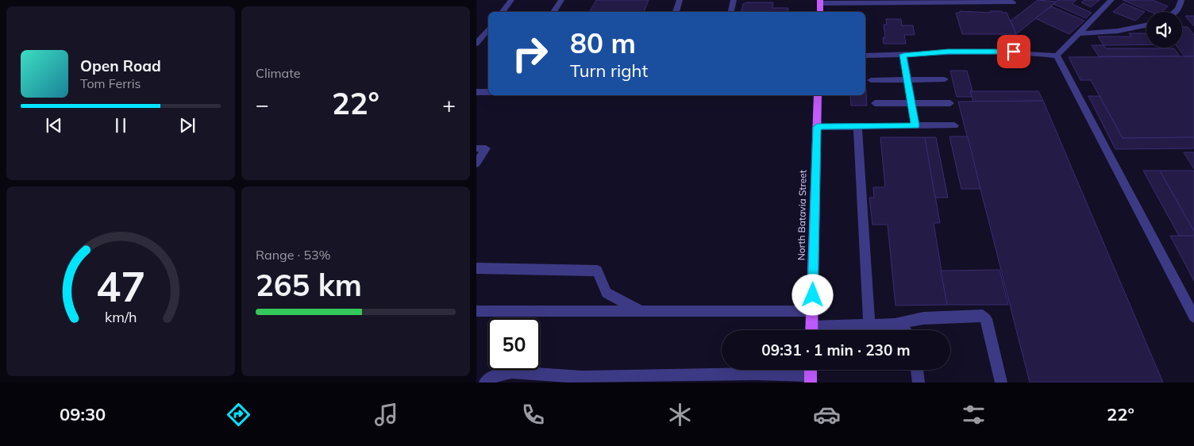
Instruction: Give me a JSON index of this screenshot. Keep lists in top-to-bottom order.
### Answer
{
  "streets": {
    "main road": ["North Batavia Street"]
  },
  "page": {
    "tile": [
      "Climate",
      ["Range · 53%", "265 km"]
    ],
    "turn": ["80 m", "Turn right"],
    "song": ["Open Road", "Tom Ferris"],
    "heat": ["−", "22°", "+"],
    "limit": "50",
    "trip": "09:31 · 1 min · 230 m",
    "tabs": ["09:30", "22°"],
    "gauge": ["47", "km/h"]
  }
}
